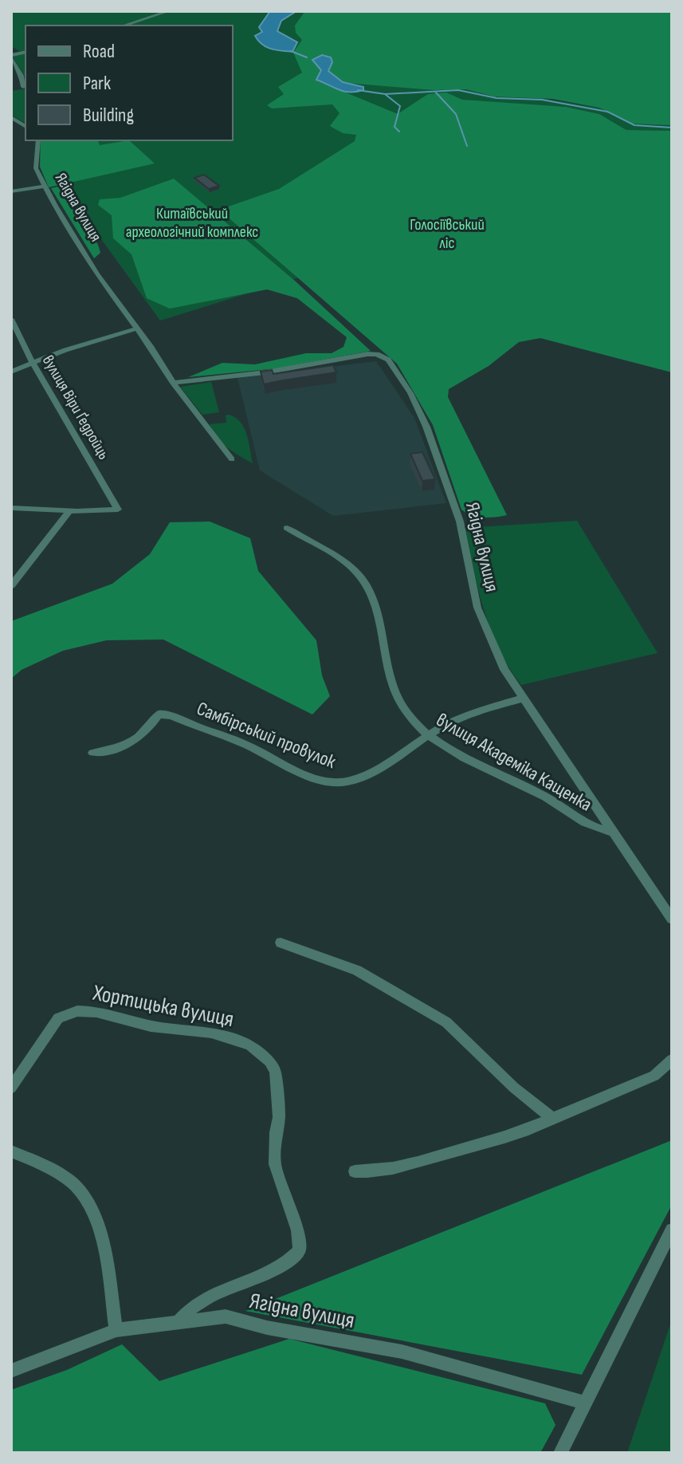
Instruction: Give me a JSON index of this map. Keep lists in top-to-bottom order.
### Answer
{
  "streets": {
    "street": [
      "Ягідна вулиця",
      "вулиця Віри Ґедройць",
      "Самбірський провулок",
      "вулиця Академіка Кащенка",
      "Хортицька вулиця"
    ]
  },
  "crossings": [
    ["Ягідна вулиця", "вулиця Академіка Кащенка"],
    ["Ягідна вулиця", "Хортицька вулиця"],
    ["Самбірський провулок", "вулиця Академіка Кащенка"]
  ],
  "parks": ["Китаївський археологічний комплекс", "Голосіївський ліс"],
  "legend": ["Road", "Park", "Building"]
}
